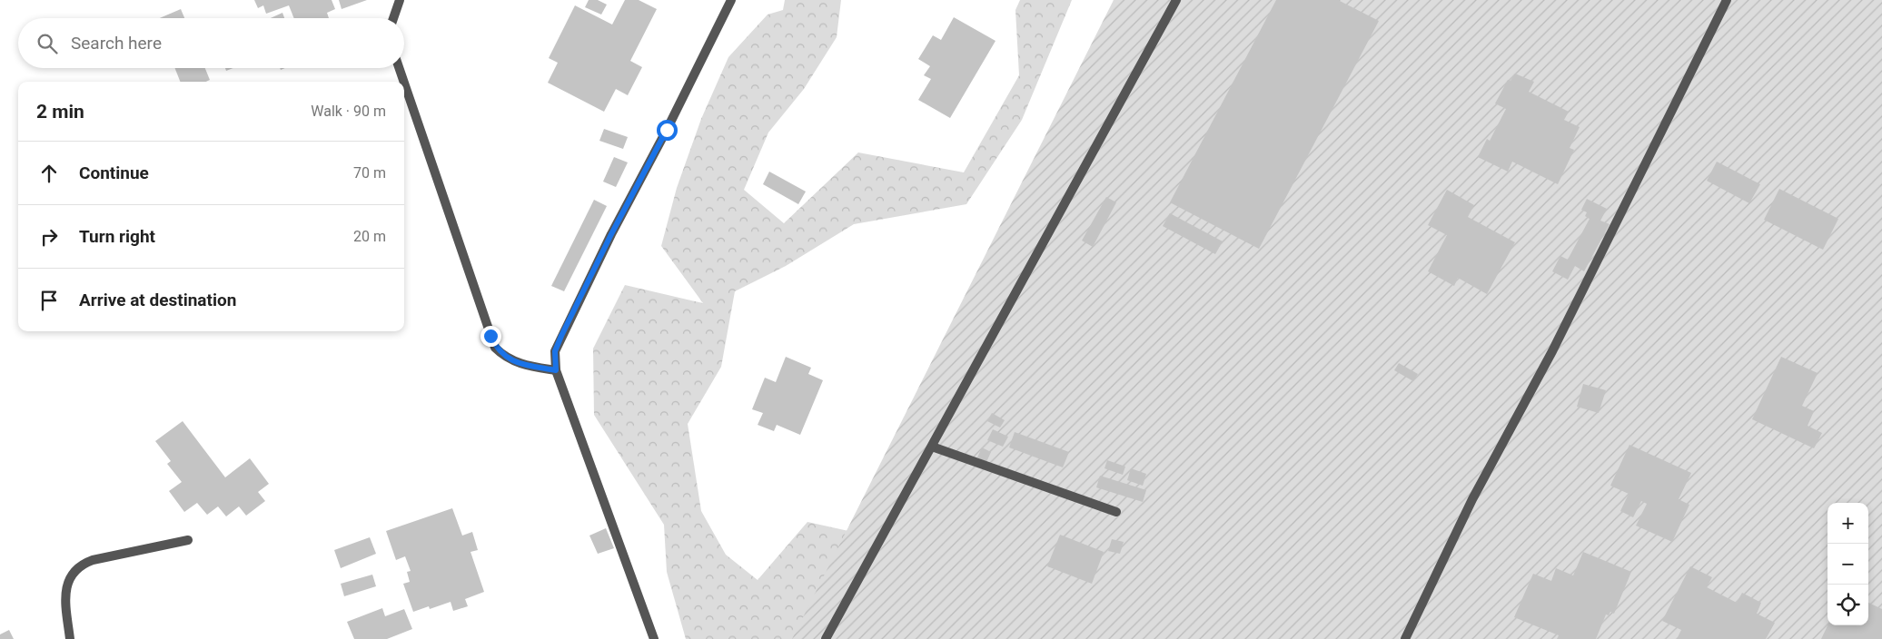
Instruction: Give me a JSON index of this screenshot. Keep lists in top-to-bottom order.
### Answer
{
  "page": {
    "search": "Search here",
    "heading": ["2 min", "Walk · 90 m"],
    "list": [
      ["Continue", "70 m"],
      ["Turn right", "20 m"],
      "Arrive at destination"
    ],
    "map_buttons": ["+", "−"]
  }
}
